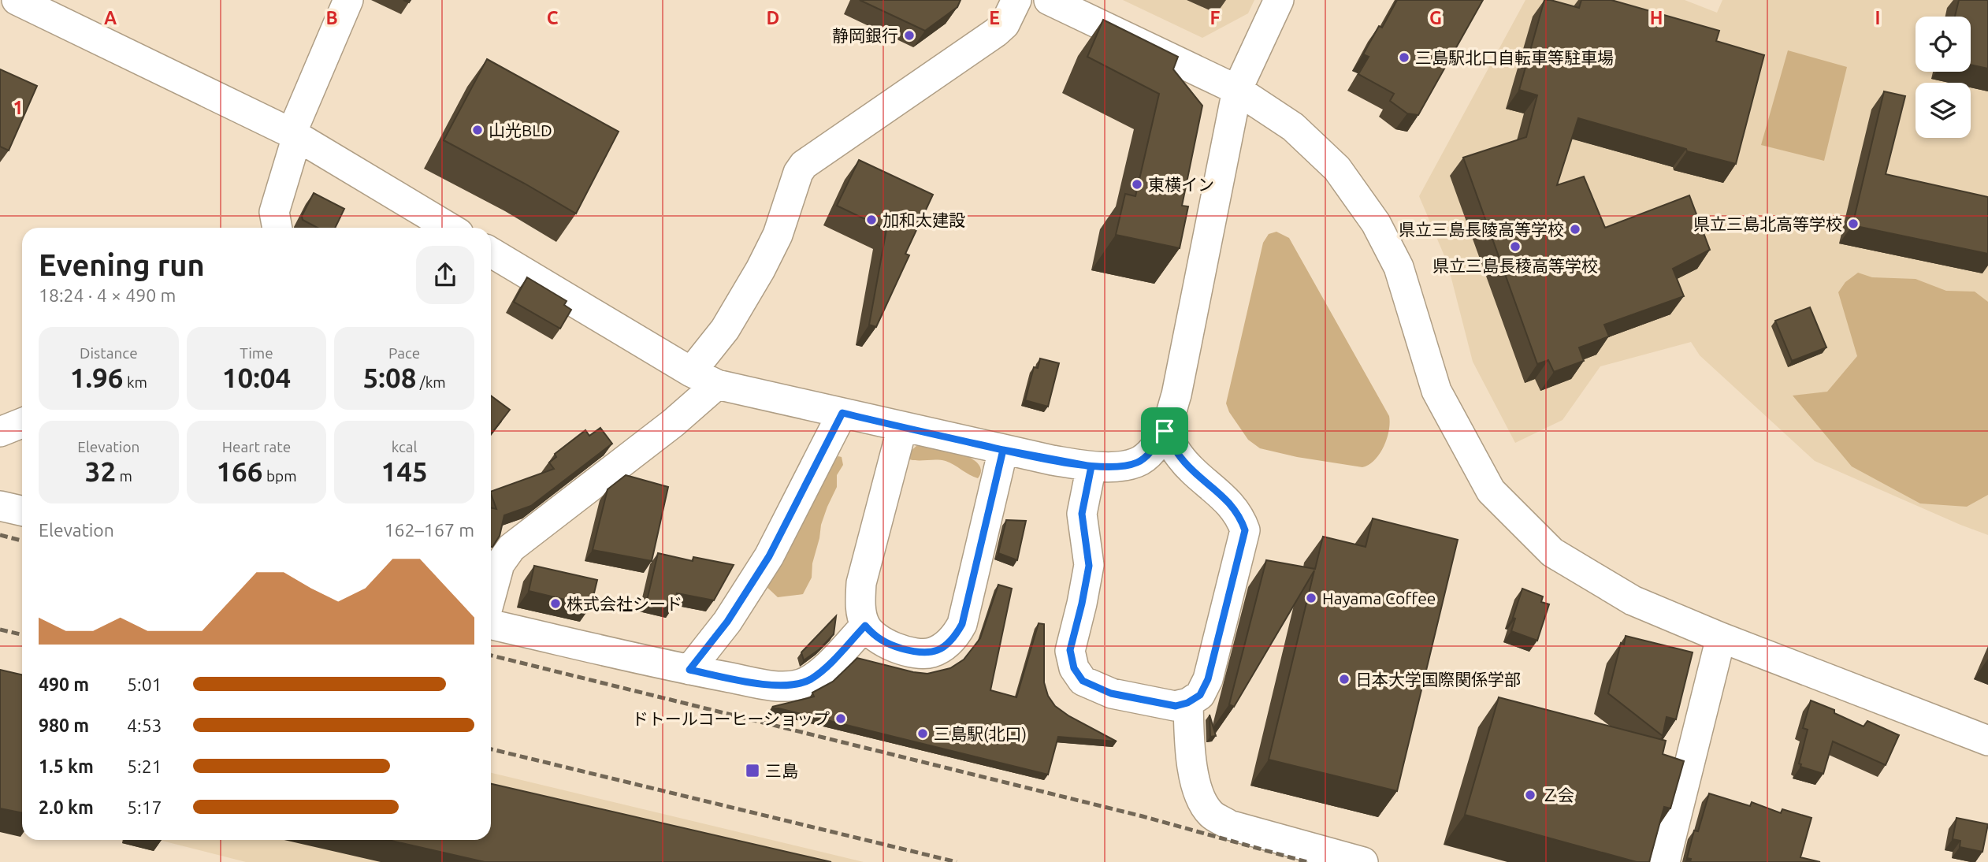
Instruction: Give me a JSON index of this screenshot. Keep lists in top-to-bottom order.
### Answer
{
  "places": {
    "other": [
      "静岡銀行",
      "三島駅北口自転車等駐車場",
      "山光BLD",
      "東横イン",
      "加和太建設",
      "県立三島北高等学校",
      "県立三島長陵高等学校",
      "県立三島長稜高等学校",
      "Hayama Coffee",
      "株式会社シード",
      "日本大学国際関係学部",
      "ドトールコーヒーショップ",
      "三島駅(北口)",
      "Ｚ会"
    ],
    "transit": ["三島"]
  },
  "page": {
    "heading": ["Evening run", "18:24 · 4 × 490 m"],
    "stats": [
      ["Distance", "1.96 km"],
      ["Time", "10:04"],
      ["Pace", "5:08 /km"],
      ["Elevation", "32 m"],
      ["Heart rate", "166 bpm"],
      ["kcal", "145"]
    ],
    "chart": ["Elevation", "162–167 m"],
    "list": [
      {
        "name": "490 m",
        "note": "5:01"
      },
      {
        "name": "980 m",
        "note": "4:53"
      },
      {
        "name": "1.5 km",
        "note": "5:21"
      },
      {
        "name": "2.0 km",
        "note": "5:17"
      }
    ]
  },
  "grid": {
    "columns": [
      "A",
      "B",
      "C",
      "D",
      "E",
      "F",
      "G",
      "H",
      "I"
    ],
    "rows": ["1"]
  }
}
